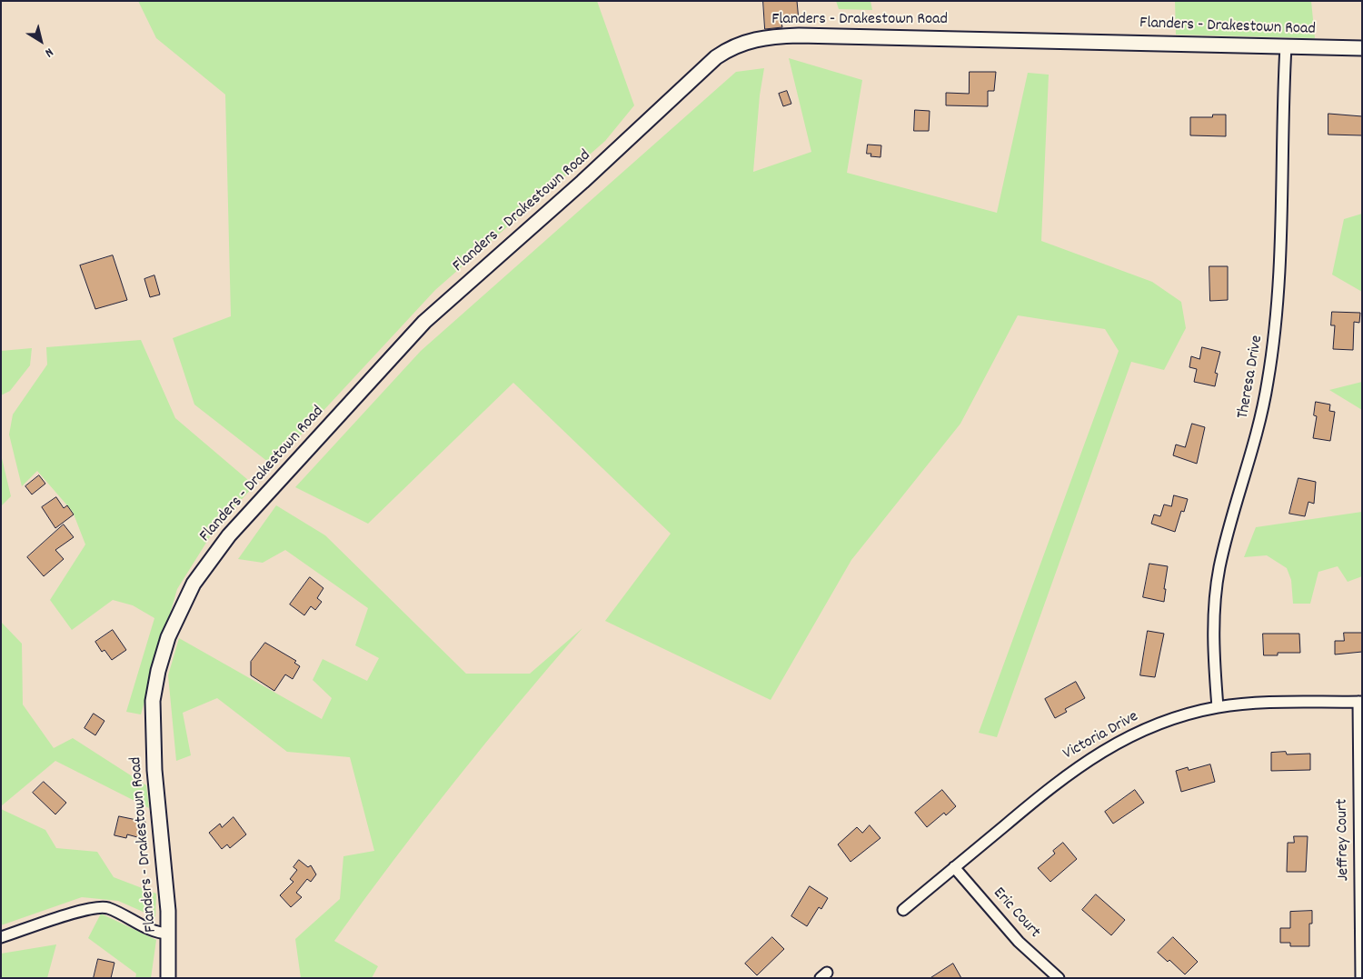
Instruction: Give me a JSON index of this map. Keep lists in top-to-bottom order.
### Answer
{
  "streets": {
    "street": [
      "Flanders - Drakestown Road",
      "Theresa Drive",
      "Victoria Drive",
      "Jeffrey Court",
      "Eric Court"
    ]
  },
  "crossings": [
    ["Flanders - Drakestown Road", "Theresa Drive"],
    ["Theresa Drive", "Victoria Drive"],
    ["Victoria Drive", "Jeffrey Court"],
    ["Victoria Drive", "Eric Court"]
  ],
  "north": "bottom right"
}
